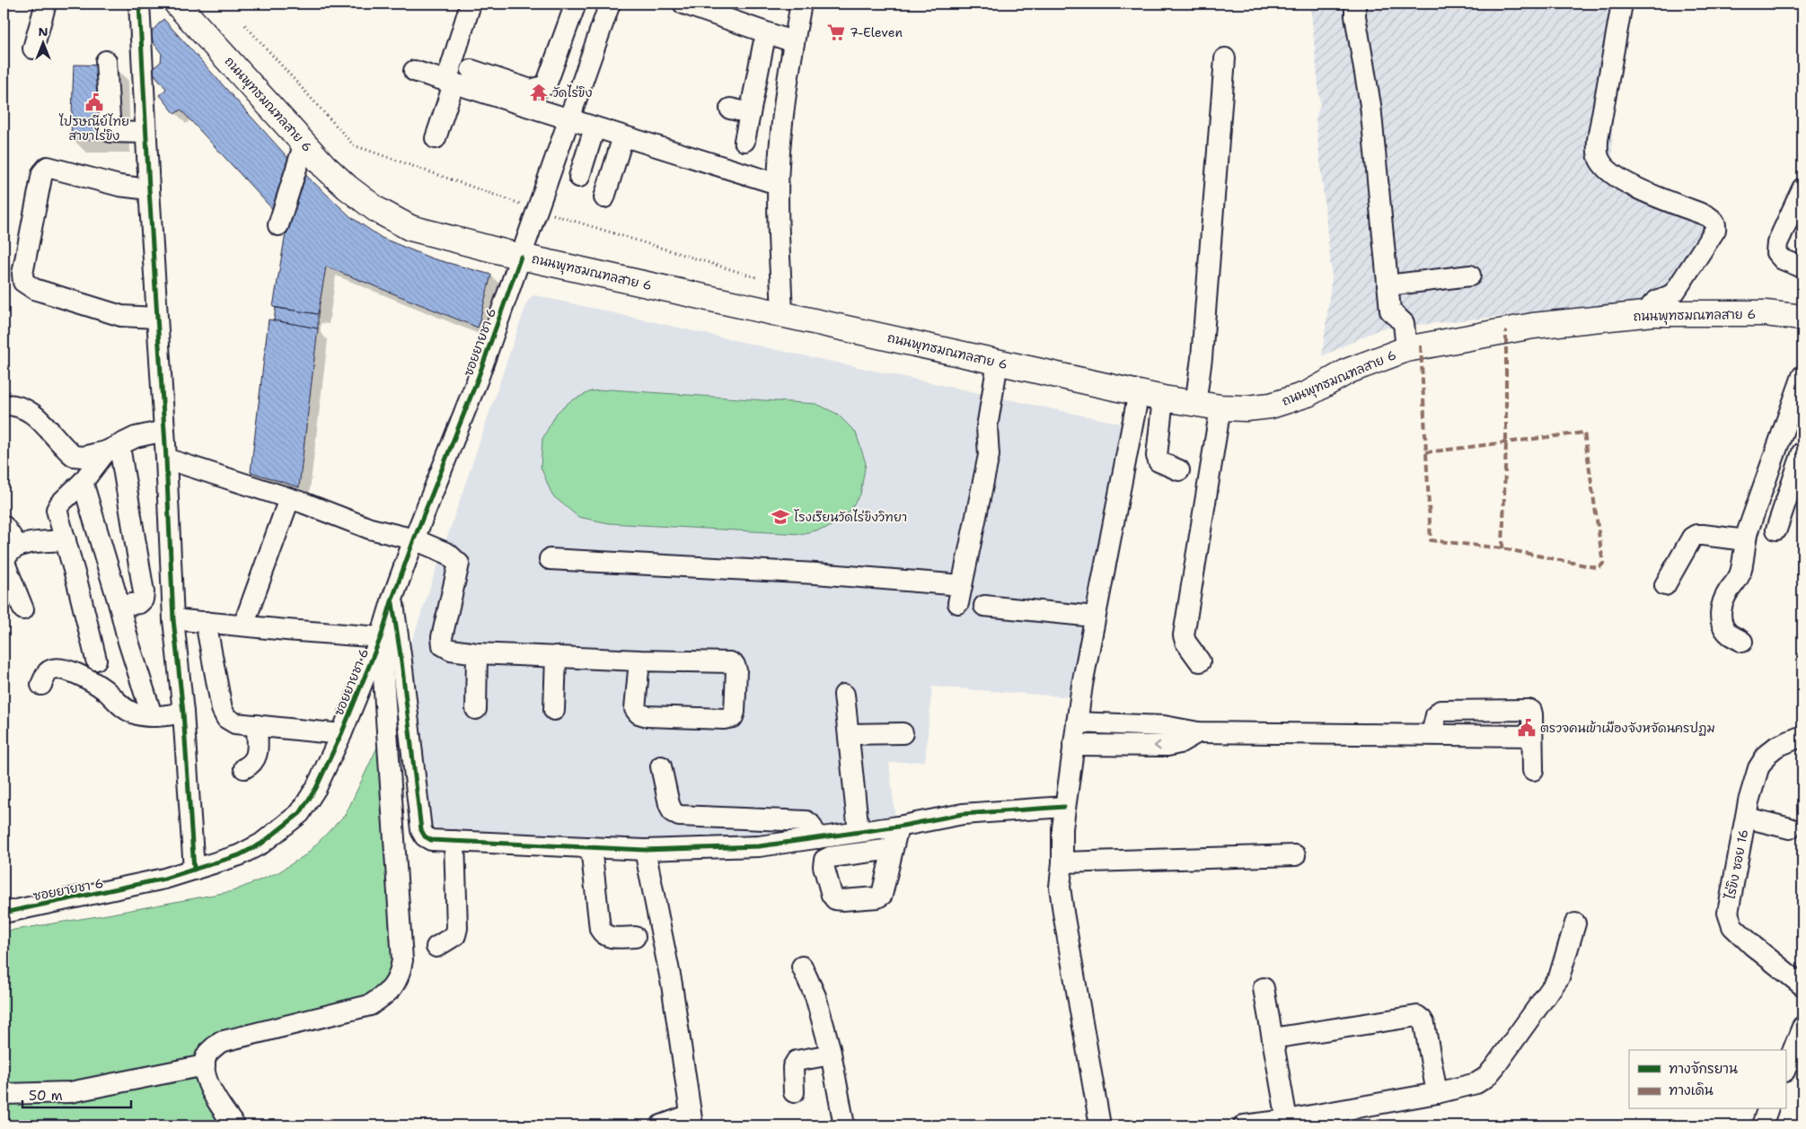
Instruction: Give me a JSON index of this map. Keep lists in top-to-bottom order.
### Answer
{
  "streets": {
    "main road": ["ถนนพุทธมณฑลสาย 6"],
    "street": ["ซอยยายชา 6", "ไร่ขิง ซอย 16"]
  },
  "crossings": [
    ["ถนนพุทธมณฑลสาย 6", "ซอยยายชา 6"]
  ],
  "places": {
    "supermarket": ["7-Eleven"],
    "temple": ["วัดไร่ขิง"],
    "public building": ["ไปรษณีย์ไทย สาขาไร่ขิง", "ตรวจคนเข้าเมืองจังหจัดนครปฏม"],
    "school or university": ["โรงเรียนวัดไร่ขิงวิทยา"]
  },
  "legend": ["ทางจักรยาน", "ทางเดิน"],
  "scale_bar": "50 m",
  "north": "top"
}
